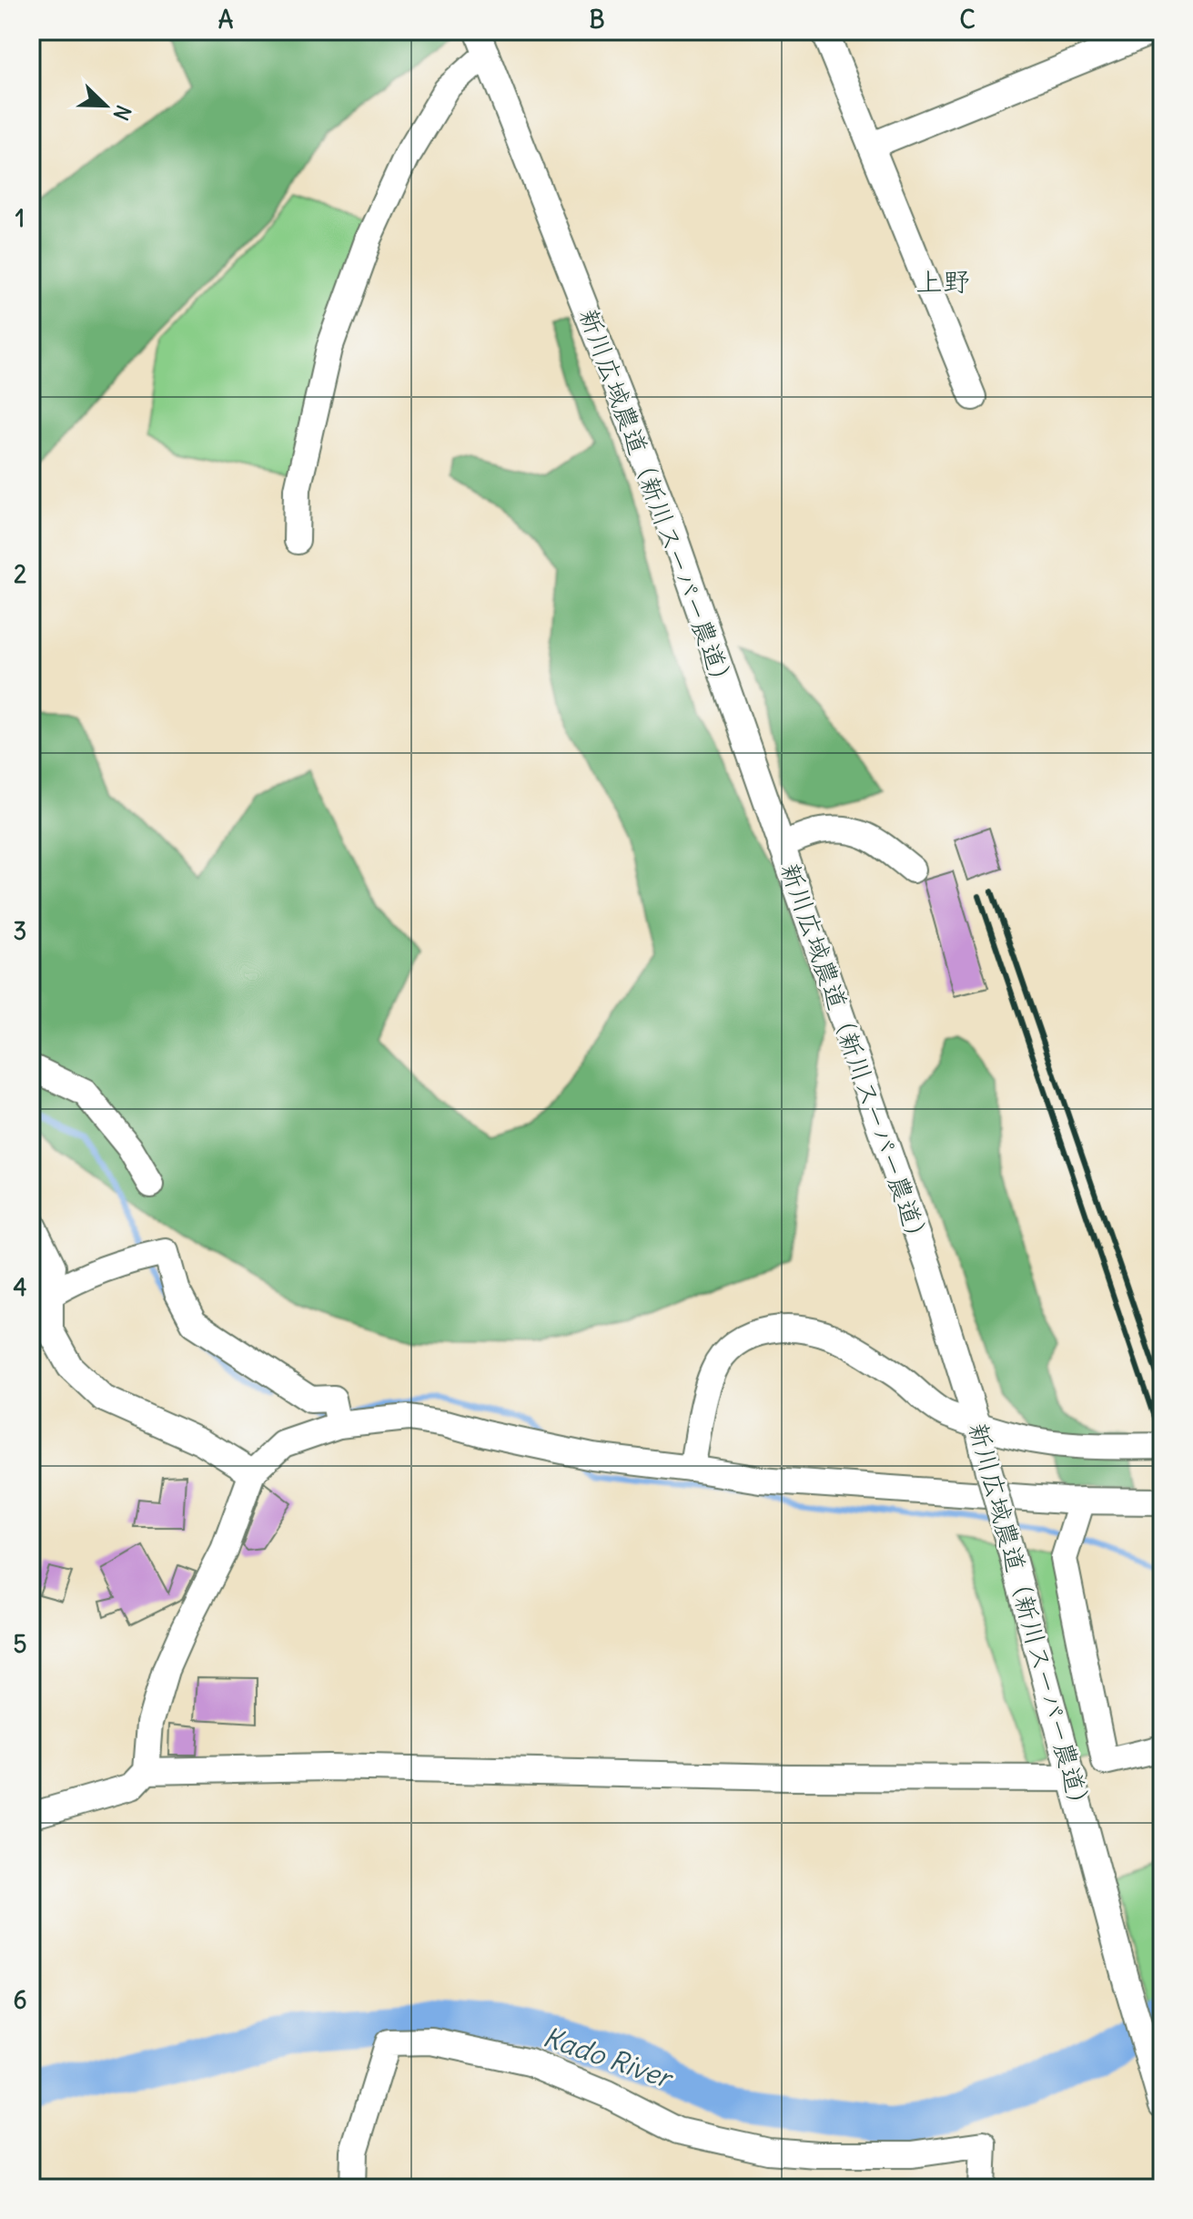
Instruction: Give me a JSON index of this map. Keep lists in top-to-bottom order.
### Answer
{
  "streets": {
    "street": ["新川広域農道（新川スーパー農道）"]
  },
  "districts": ["上野"],
  "water": ["Kado River"],
  "north": "bottom right",
  "grid": {
    "columns": ["A", "B", "C"],
    "rows": [
      "1",
      "2",
      "3",
      "4",
      "5",
      "6"
    ]
  }
}
